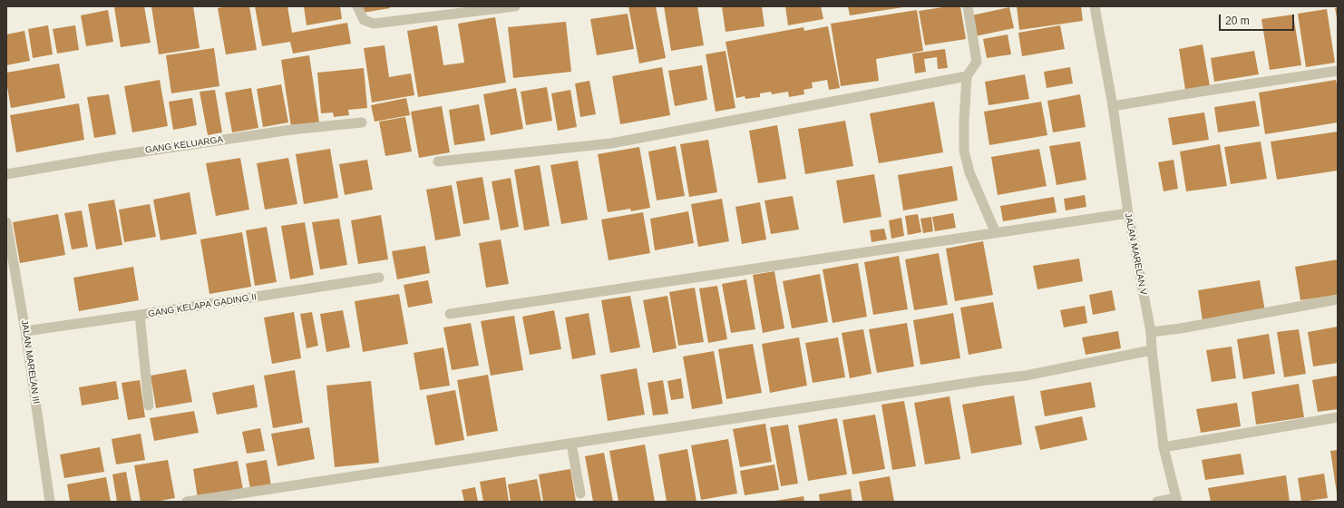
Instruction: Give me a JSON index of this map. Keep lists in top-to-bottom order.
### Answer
{
  "streets": {
    "street": [
      "GANG KELUARGA",
      "JALAN MARELAN V",
      "GANG KELAPA GADING II",
      "JALAN MARELAN III"
    ]
  },
  "crossings": [
    ["GANG KELAPA GADING II", "JALAN MARELAN III"]
  ],
  "scale_bar": "20 m"
}
